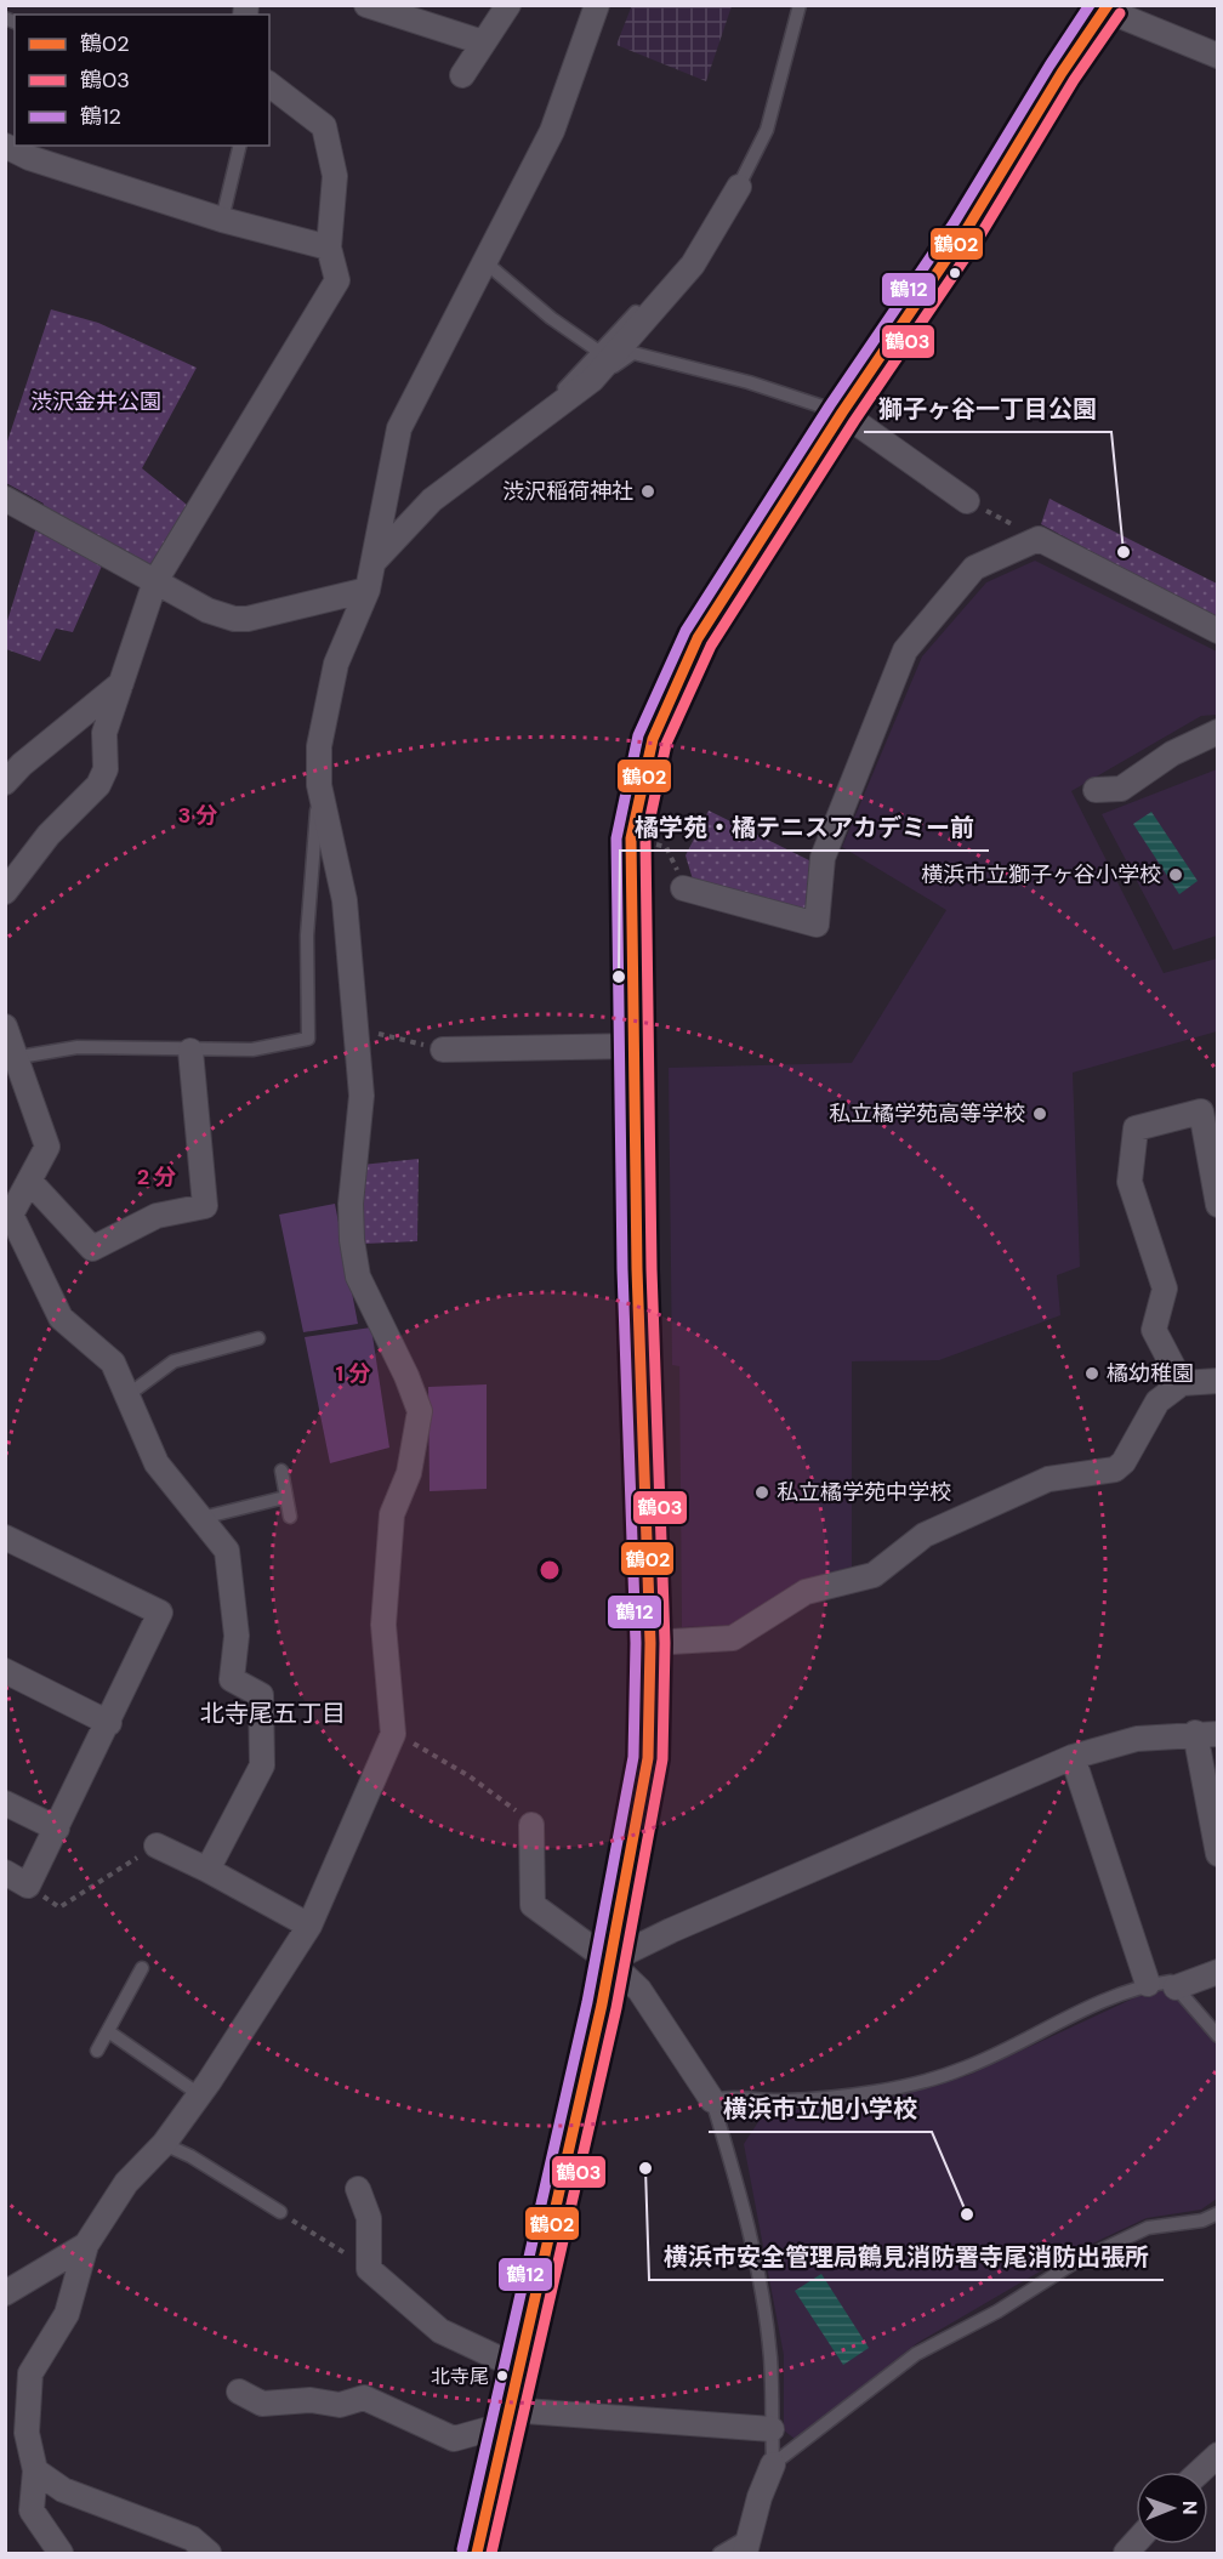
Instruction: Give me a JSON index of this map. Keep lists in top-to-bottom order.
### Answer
{
  "districts": ["北寺尾五丁目"],
  "parks": ["渋沢金井公園"],
  "places": [
    "渋沢稲荷神社",
    "獅子ヶ谷一丁目公園",
    "横浜市立獅子ヶ谷小学校",
    "橘学苑・橘テニスアカデミー前",
    "私立橘学苑高等学校",
    "橘幼稚園",
    "私立橘学苑中学校",
    "横浜市安全管理局鶴見消防署寺尾消防出張所",
    "横浜市立旭小学校",
    "北寺尾"
  ],
  "lines": ["transit line 鶴02", "transit line 鶴12", "transit line 鶴03"],
  "legend": ["鶴02", "鶴03", "鶴12"],
  "north": "right",
  "rings": ["3 分", "2 分", "1 分"]
}
